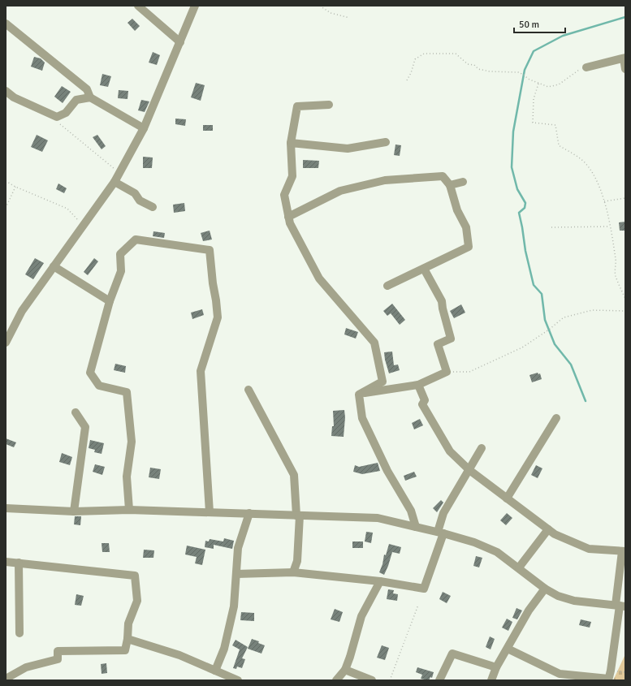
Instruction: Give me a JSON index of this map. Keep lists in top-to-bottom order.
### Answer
{
  "scale_bar": "50 m"
}
